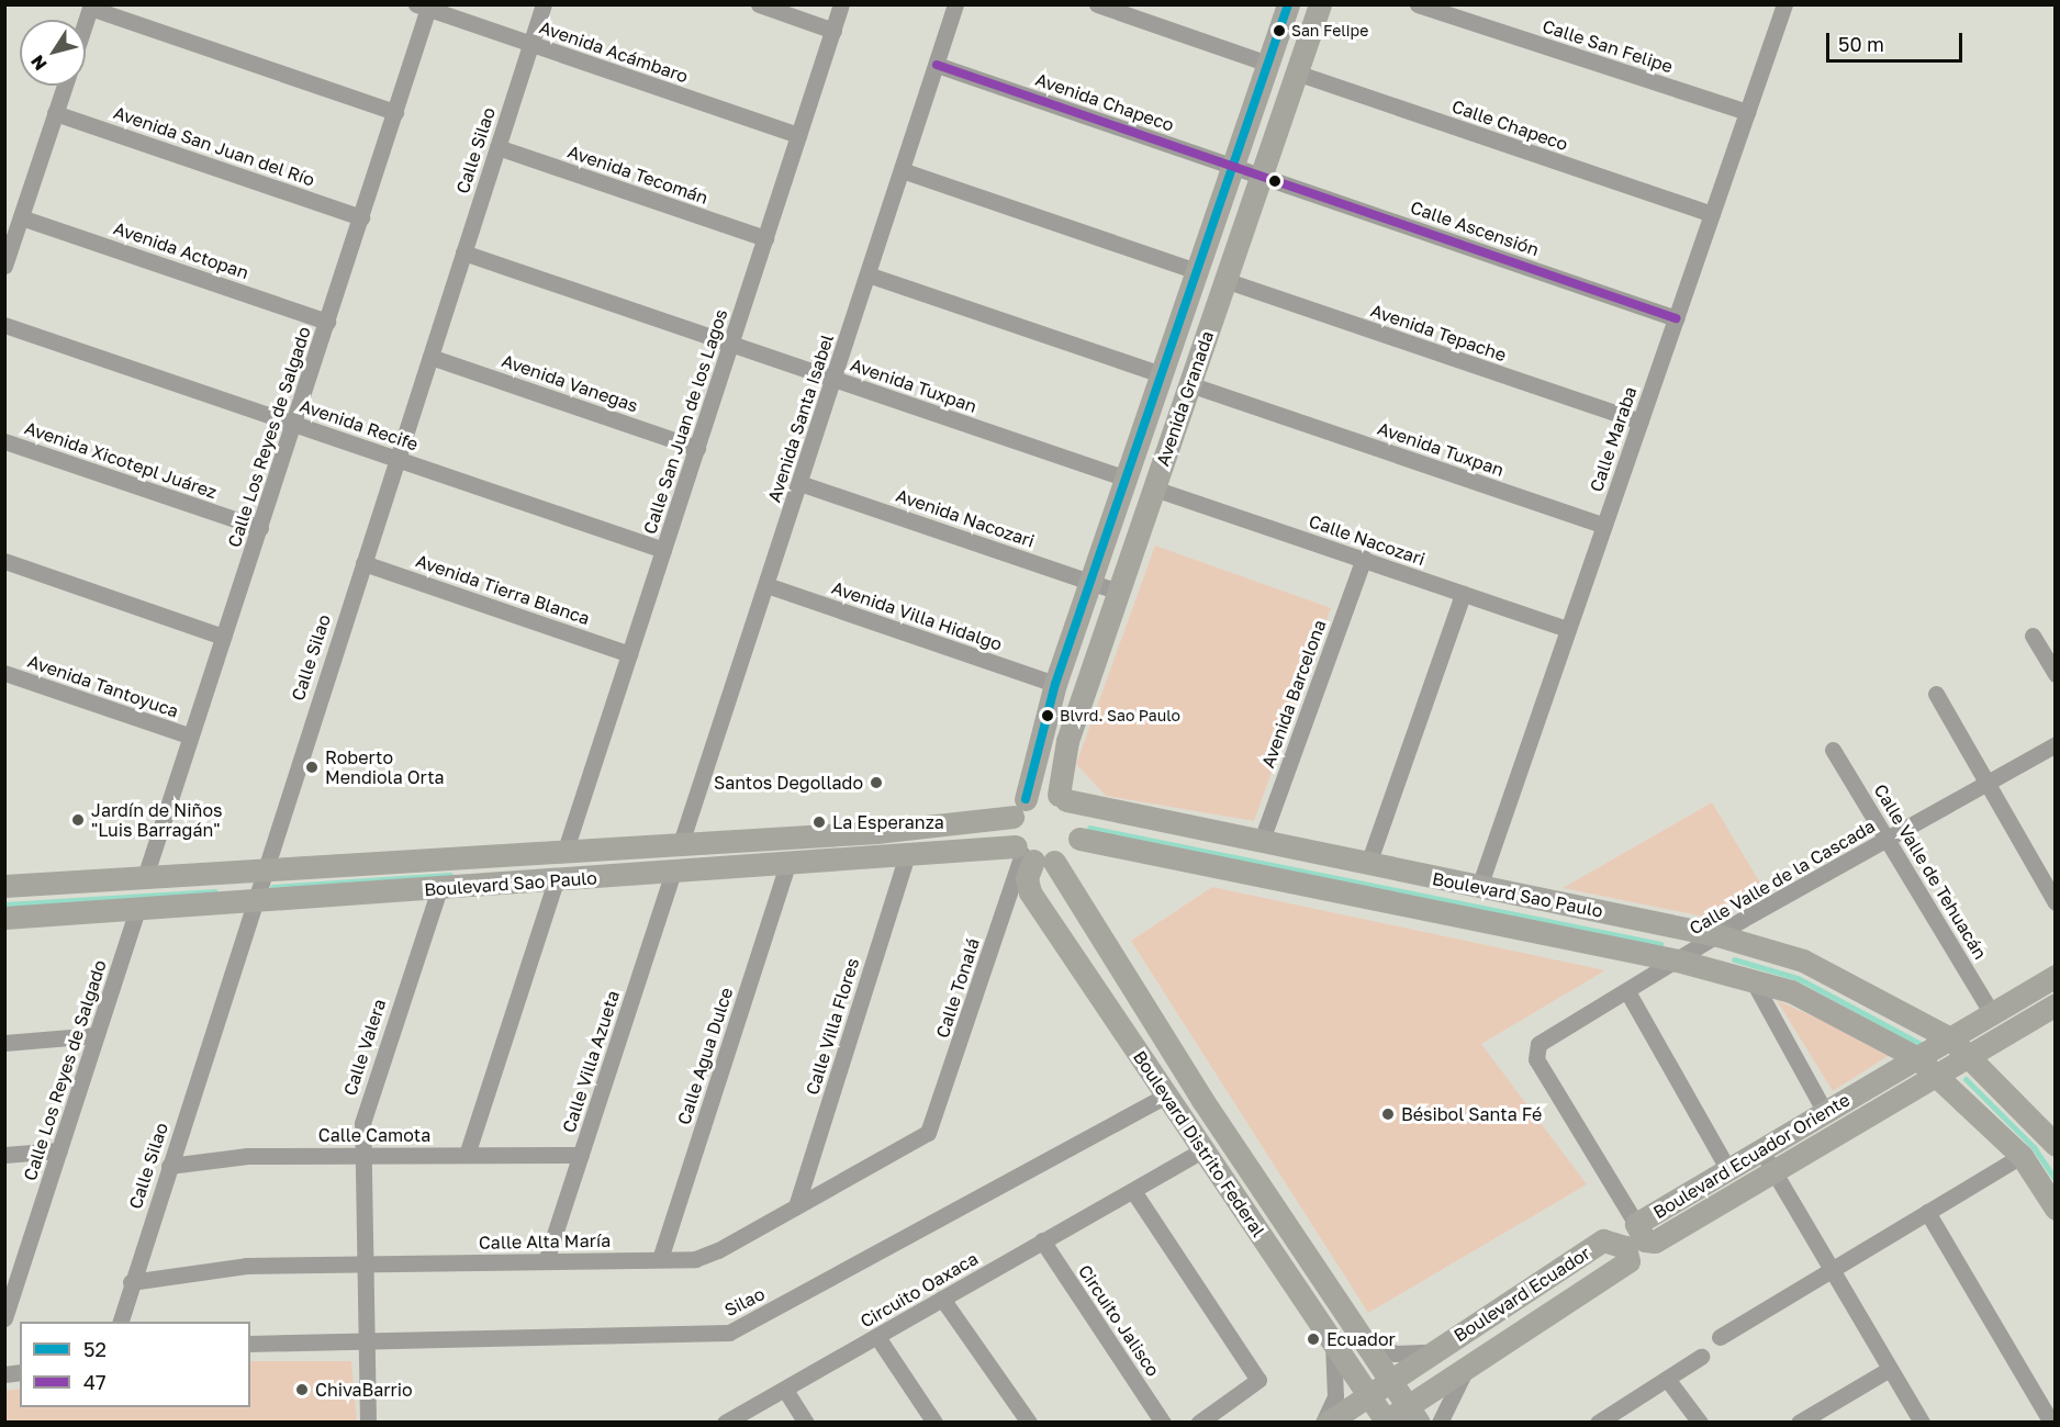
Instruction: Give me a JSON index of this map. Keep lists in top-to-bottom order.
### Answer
{
  "streets": {
    "main road": [
      "Avenida Granada",
      "Boulevard Sao Paulo",
      "Boulevard Distrito Federal",
      "Boulevard Ecuador Oriente",
      "Boulevard Ecuador"
    ],
    "street": [
      "Calle San Felipe",
      "Avenida Acámbaro",
      "Avenida Chapeco",
      "Calle Chapeco",
      "Avenida San Juan del Río",
      "Calle Silao",
      "Avenida Tecomán",
      "Calle Ascensión",
      "Avenida Actopan",
      "Avenida Tepache",
      "Avenida Vanegas",
      "Avenida Tuxpan",
      "Avenida Santa Isabel",
      "Calle San Juan de los Lagos",
      "Avenida Recife",
      "Calle Los Reyes de Salgado",
      "Calle Maraba",
      "Avenida Xicotepl Juárez",
      "Avenida Nacozari",
      "Calle Nacozari",
      "Avenida Tierra Blanca",
      "Avenida Villa Hidalgo",
      "Avenida Tantoyuca",
      "Avenida Barcelona",
      "Calle Valle de Tehuacán",
      "Calle Valle de la Cascada",
      "Calle Tonalá",
      "Calle Villa Flores",
      "Calle Valera",
      "Calle Agua Dulce",
      "Calle Villa Azueta",
      "Calle Camota",
      "Calle Alta María",
      "Circuito Oaxaca",
      "Silao",
      "Circuito Jalisco"
    ]
  },
  "crossings": [
    ["Calle San Felipe", "Calle Maraba"],
    ["Avenida Acámbaro", "Calle Silao"],
    ["Avenida Acámbaro", "Calle San Juan de los Lagos"],
    ["Avenida Acámbaro", "Calle Los Reyes de Salgado"],
    ["Avenida Chapeco", "Calle Ascensión"],
    ["Avenida Chapeco", "Avenida Granada"],
    ["Avenida Chapeco", "Avenida Santa Isabel"],
    ["Calle Chapeco", "Avenida Granada"],
    ["Calle Chapeco", "Calle Maraba"],
    ["Avenida San Juan del Río", "Calle Los Reyes de Salgado"],
    ["Calle Silao", "Avenida Tecomán"],
    ["Calle Silao", "Avenida Vanegas"],
    ["Calle Silao", "Avenida Tuxpan"],
    ["Calle Silao", "Avenida Recife"],
    ["Calle Silao", "Avenida Tierra Blanca"],
    ["Calle Silao", "Boulevard Sao Paulo"],
    ["Calle Silao", "Calle Camota"],
    ["Calle Silao", "Calle Alta María"],
    ["Avenida Tecomán", "Calle San Juan de los Lagos"],
    ["Calle Ascensión", "Avenida Granada"],
    ["Calle Ascensión", "Calle Maraba"],
    ["Avenida Actopan", "Calle Los Reyes de Salgado"],
    ["Avenida Tepache", "Avenida Granada"],
    ["Avenida Tepache", "Calle Maraba"],
    ["Avenida Vanegas", "Calle San Juan de los Lagos"],
    ["Avenida Tuxpan", "Avenida Granada"],
    ["Avenida Tuxpan", "Avenida Santa Isabel"],
    ["Avenida Tuxpan", "Calle San Juan de los Lagos"],
    ["Avenida Tuxpan", "Calle Maraba"],
    ["Avenida Granada", "Avenida Nacozari"],
    ["Avenida Granada", "Calle Nacozari"],
    ["Avenida Granada", "Avenida Villa Hidalgo"],
    ["Avenida Granada", "Boulevard Sao Paulo"],
    ["Avenida Santa Isabel", "Avenida Nacozari"],
    ["Avenida Santa Isabel", "Avenida Villa Hidalgo"],
    ["Avenida Santa Isabel", "Boulevard Sao Paulo"],
    ["Calle San Juan de los Lagos", "Avenida Recife"],
    ["Calle San Juan de los Lagos", "Avenida Tierra Blanca"],
    ["Calle San Juan de los Lagos", "Boulevard Sao Paulo"],
    ["Avenida Recife", "Calle Los Reyes de Salgado"],
    ["Calle Los Reyes de Salgado", "Avenida Xicotepl Juárez"],
    ["Calle Los Reyes de Salgado", "Avenida Tantoyuca"],
    ["Calle Los Reyes de Salgado", "Boulevard Sao Paulo"],
    ["Calle Maraba", "Calle Nacozari"],
    ["Calle Maraba", "Boulevard Sao Paulo"],
    ["Calle Nacozari", "Avenida Barcelona"],
    ["Avenida Barcelona", "Boulevard Sao Paulo"],
    ["Calle Valle de Tehuacán", "Calle Valle de la Cascada"],
    ["Calle Valle de Tehuacán", "Boulevard Ecuador Oriente"],
    ["Calle Valle de la Cascada", "Boulevard Sao Paulo"],
    ["Calle Valle de la Cascada", "Boulevard Ecuador Oriente"],
    ["Boulevard Sao Paulo", "Calle Tonalá"],
    ["Boulevard Sao Paulo", "Calle Villa Flores"],
    ["Boulevard Sao Paulo", "Calle Valera"],
    ["Boulevard Sao Paulo", "Calle Agua Dulce"],
    ["Boulevard Sao Paulo", "Calle Villa Azueta"],
    ["Boulevard Sao Paulo", "Boulevard Distrito Federal"],
    ["Boulevard Sao Paulo", "Boulevard Ecuador Oriente"],
    ["Calle Tonalá", "Boulevard Distrito Federal"],
    ["Calle Tonalá", "Calle Alta María"],
    ["Calle Villa Flores", "Calle Alta María"],
    ["Calle Valera", "Calle Camota"],
    ["Calle Valera", "Calle Alta María"],
    ["Calle Valera", "Silao"],
    ["Calle Agua Dulce", "Calle Alta María"],
    ["Calle Villa Azueta", "Calle Camota"],
    ["Calle Villa Azueta", "Calle Alta María"],
    ["Boulevard Distrito Federal", "Circuito Oaxaca"],
    ["Boulevard Distrito Federal", "Boulevard Ecuador"],
    ["Boulevard Distrito Federal", "Silao"],
    ["Circuito Oaxaca", "Circuito Jalisco"]
  ],
  "places": [
    "San Felipe",
    "Blvrd. Sao Paulo",
    "Roberto Mendiola Orta",
    "Santos Degollado",
    "Jardín de Niños \"Luis Barragán\"",
    "La Esperanza",
    "Bésibol Santa Fé",
    "Ecuador",
    "ChivaBarrio"
  ],
  "lines": ["transit line 52", "transit line 47"],
  "legend": ["52", "47"],
  "scale_bar": "50 m",
  "north": "bottom left"
}
